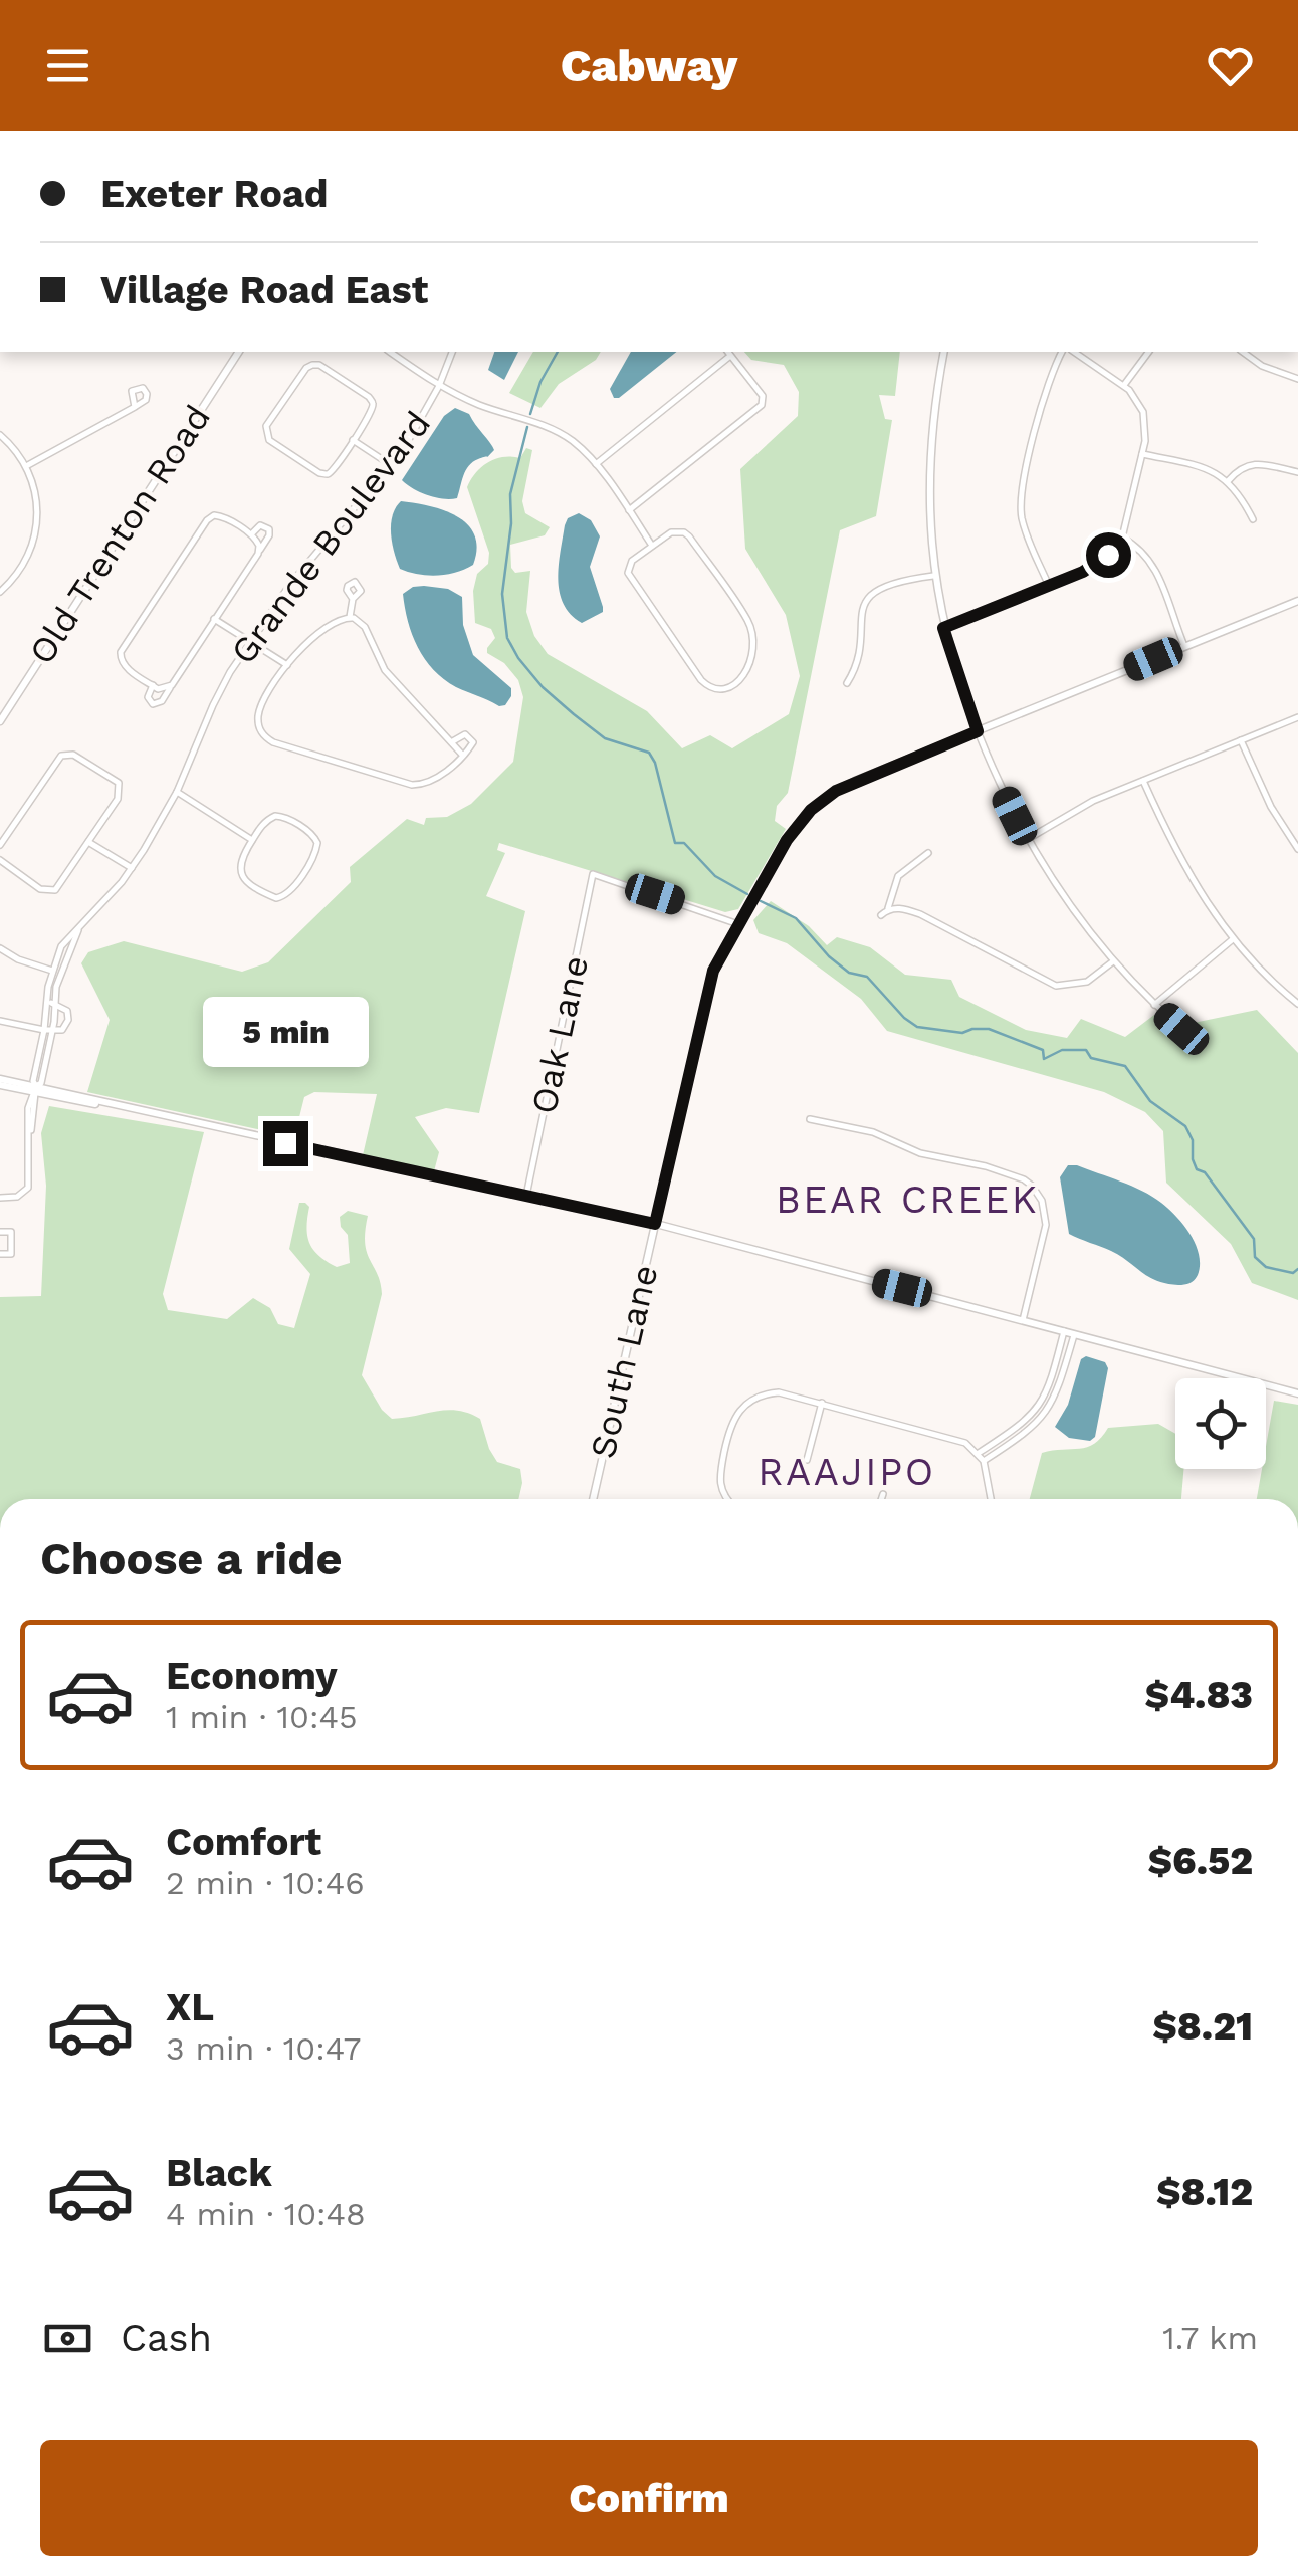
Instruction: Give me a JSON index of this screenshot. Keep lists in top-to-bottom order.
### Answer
{
  "streets": {
    "main road": ["Old Trenton Road", "South Lane"],
    "street": ["Grande Boulevard", "Oak Lane"]
  },
  "crossings": [
    ["Oak Lane", "South Lane"]
  ],
  "districts": ["BEAR CREEK", "RAAJIPO"],
  "page": {
    "header": "Cabway",
    "banner": ["Exeter Road", "Village Road East"],
    "bubble": "5 min",
    "heading": "Choose a ride",
    "list": [
      {
        "name": "Economy",
        "note": "1 min · 10:45",
        "value": "$4.83"
      },
      {
        "name": "Comfort",
        "note": "2 min · 10:46",
        "value": "$6.52"
      },
      {
        "name": "XL",
        "note": "3 min · 10:47",
        "value": "$8.21"
      },
      {
        "name": "Black",
        "note": "4 min · 10:48",
        "value": "$8.12"
      }
    ],
    "pay": ["Cash", "1.7 km"],
    "buttons": "Confirm"
  }
}
